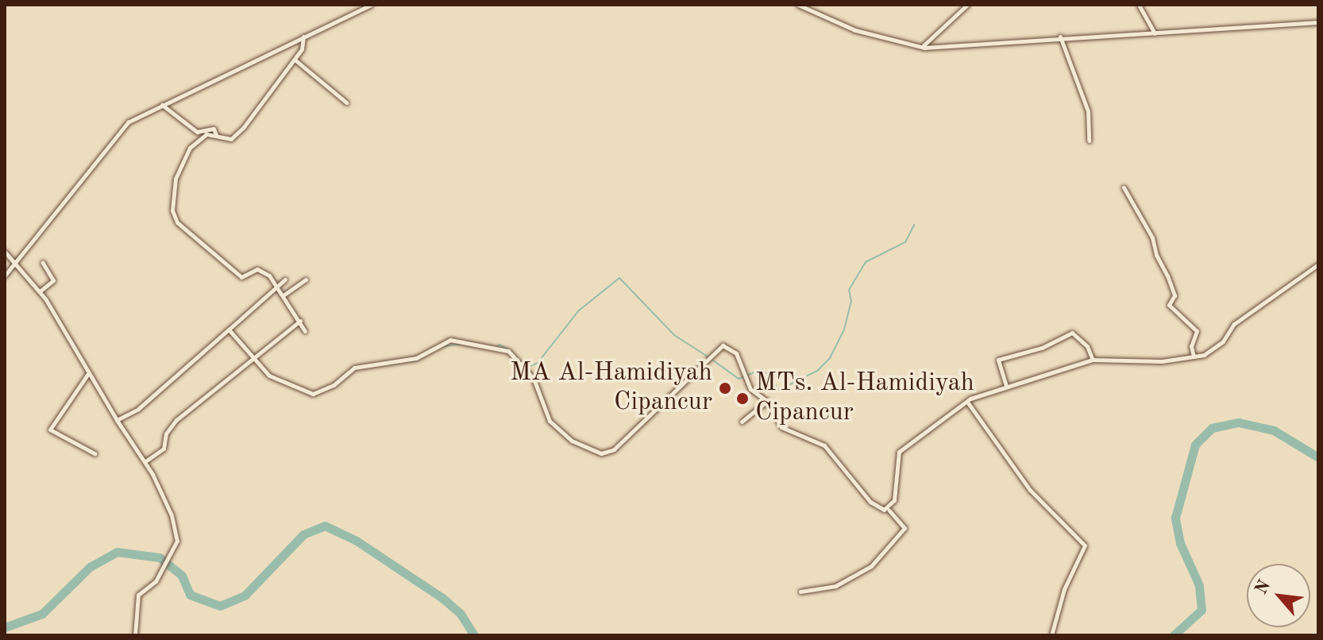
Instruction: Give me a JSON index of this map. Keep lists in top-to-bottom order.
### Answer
{
  "places": ["MA Al-Hamidiyah Cipancur", "MTs. Al-Hamidiyah Cipancur"],
  "north": "top left"
}
